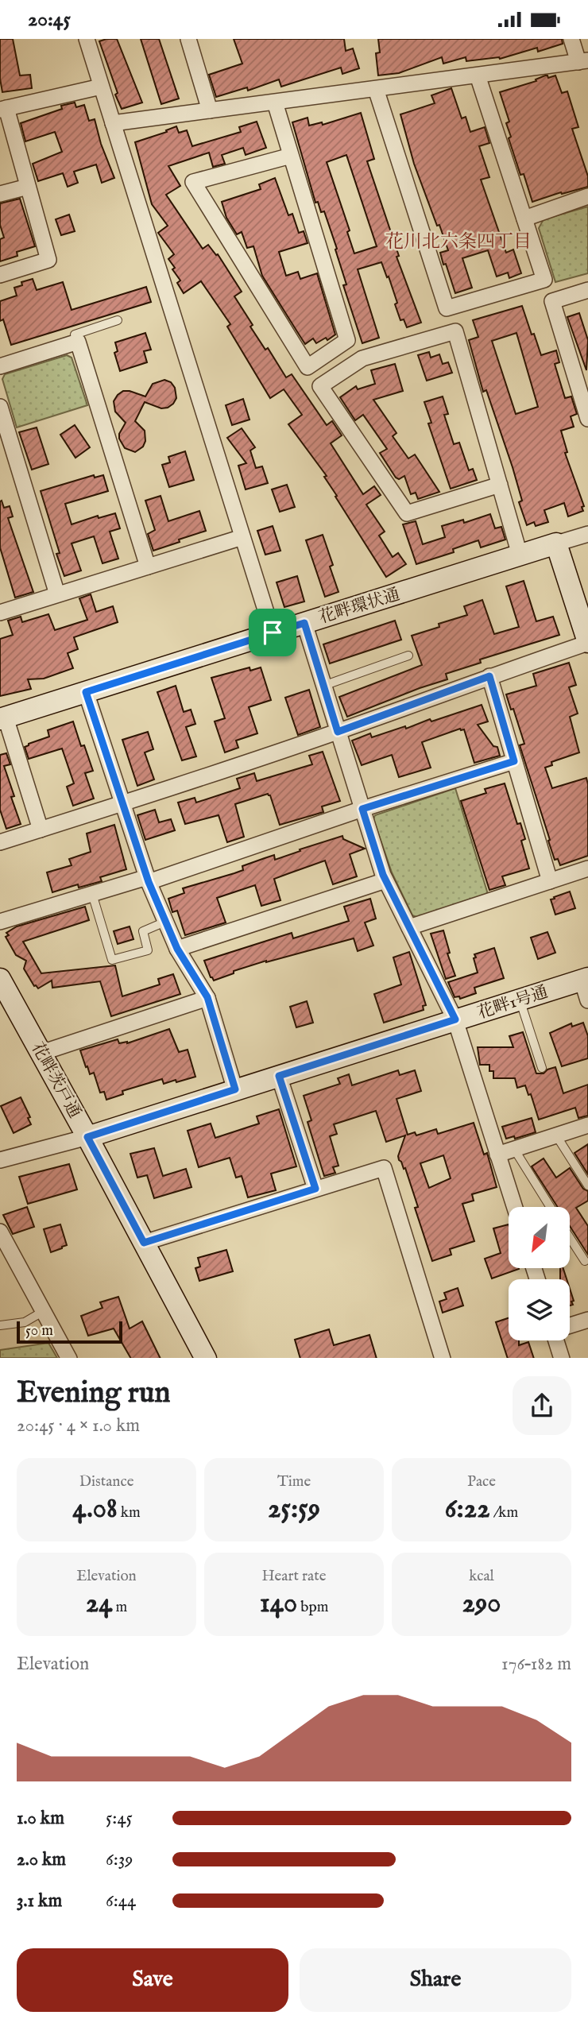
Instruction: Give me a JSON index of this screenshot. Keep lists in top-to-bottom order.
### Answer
{
  "streets": {
    "street": ["花畔環状通", "花畔1号通", "花畔茨戸通"]
  },
  "crossings": [
    ["花畔1号通", "花畔茨戸通"]
  ],
  "districts": ["花川北六条四丁目"],
  "scale_bar": "50 m",
  "north": "bottom left",
  "page": {
    "status": "20:45",
    "scale": "50 m",
    "heading": ["Evening run", "20:45 · 4 × 1.0 km"],
    "stats": [
      ["Distance", "4.08 km"],
      ["Time", "25:59"],
      ["Pace", "6:22 /km"],
      ["Elevation", "24 m"],
      ["Heart rate", "140 bpm"],
      ["kcal", "290"]
    ],
    "chart": ["Elevation", "176–182 m"],
    "list": [
      {
        "name": "1.0 km",
        "note": "5:45"
      },
      {
        "name": "2.0 km",
        "note": "6:39"
      },
      {
        "name": "3.1 km",
        "note": "6:44"
      }
    ],
    "buttons": ["Save", "Share"]
  }
}
